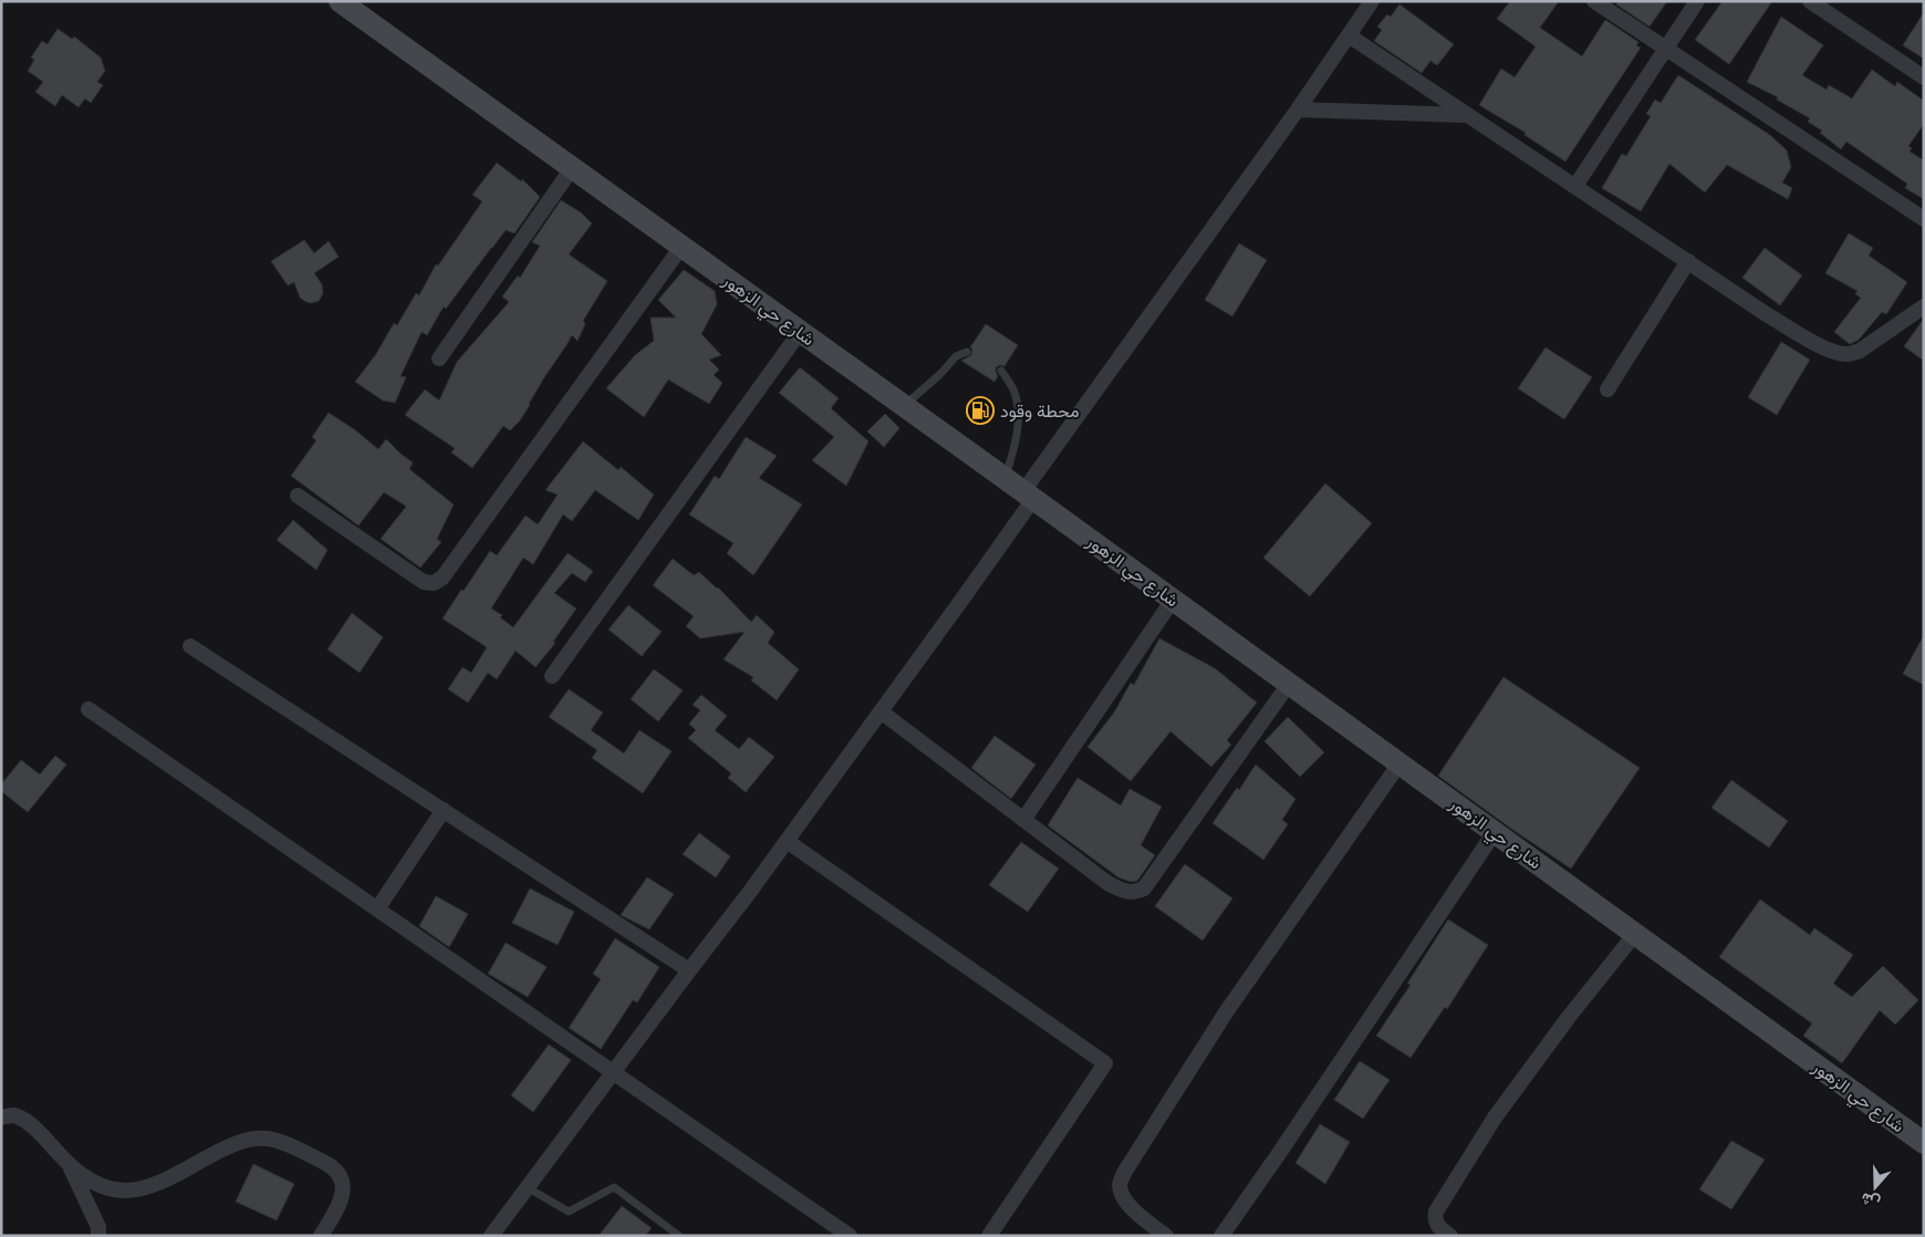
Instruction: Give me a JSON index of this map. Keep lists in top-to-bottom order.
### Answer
{
  "streets": {
    "street": ["شارع حي الزهور"]
  },
  "places": {
    "fuel station": ["محطة وقود"]
  },
  "north": "bottom"
}
